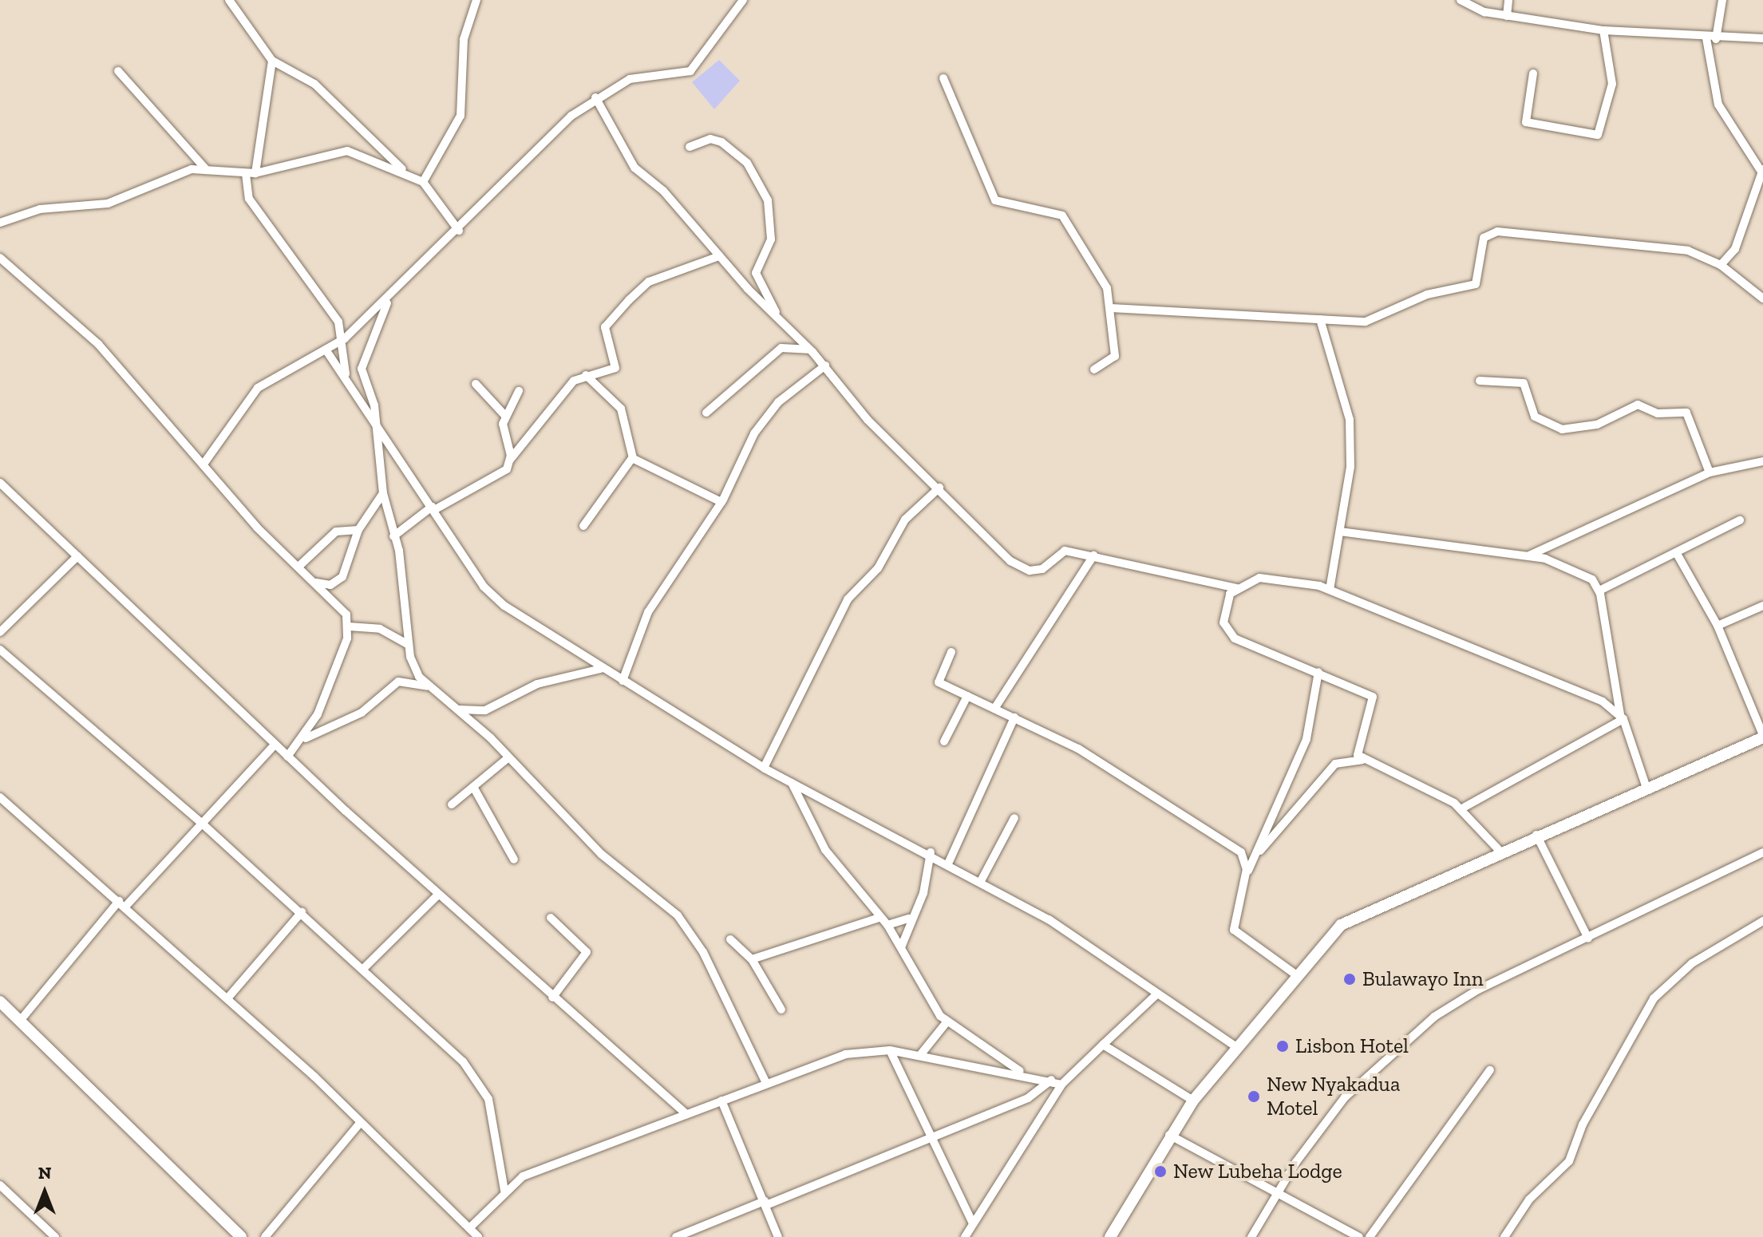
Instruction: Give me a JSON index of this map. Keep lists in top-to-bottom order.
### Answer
{
  "places": [
    "Bulawayo Inn",
    "Lisbon Hotel",
    "New Nyakadua Motel",
    "New Lubeha Lodge"
  ],
  "north": "top"
}
